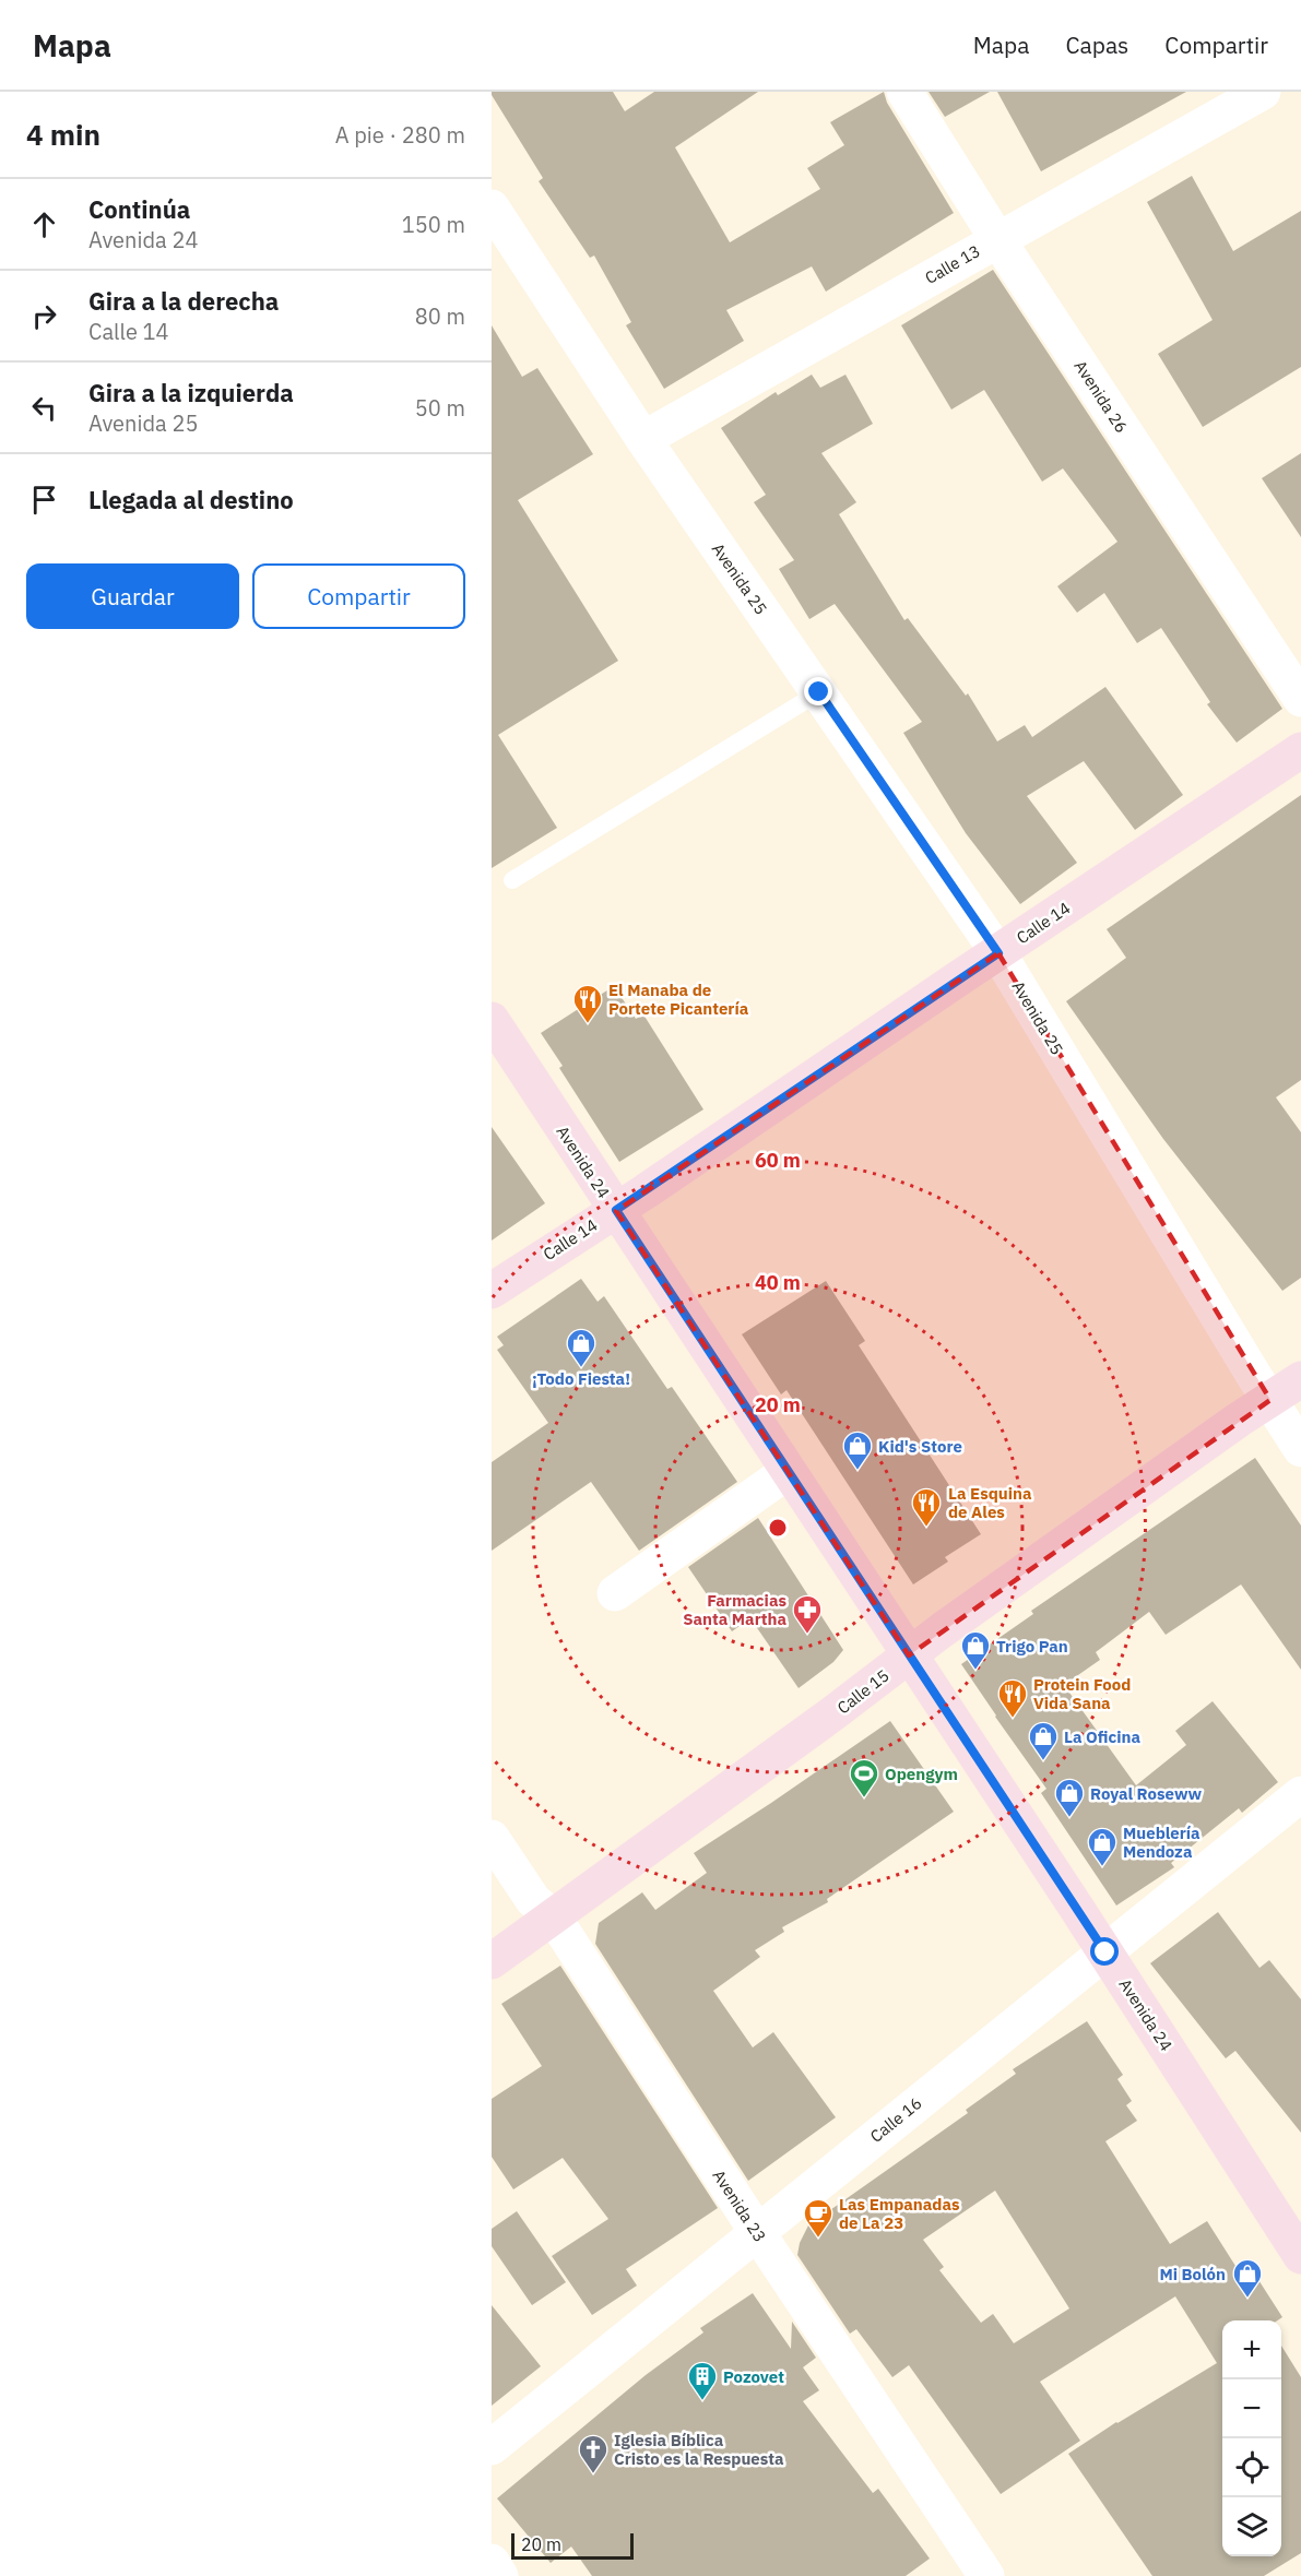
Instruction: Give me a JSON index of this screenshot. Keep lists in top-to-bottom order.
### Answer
{
  "streets": {
    "street": [
      "Calle 13",
      "Avenida 26",
      "Avenida 25",
      "Calle 14",
      "Avenida 24",
      "Calle 15",
      "Calle 16",
      "Avenida 23"
    ]
  },
  "crossings": [
    ["Calle 13", "Avenida 26"],
    ["Calle 13", "Avenida 25"],
    ["Avenida 25", "Calle 14"],
    ["Avenida 25", "Calle 15"],
    ["Calle 14", "Avenida 24"],
    ["Avenida 24", "Calle 15"],
    ["Avenida 24", "Calle 16"],
    ["Calle 15", "Avenida 23"],
    ["Calle 16", "Avenida 23"]
  ],
  "places": {
    "restaurant": ["El Manaba de Portete Picantería", "La Esquina de Ales", "Protein Food Vida Sana"],
    "shop": [
      "¡Todo Fiesta!",
      "Kid's Store",
      "Trigo Pan",
      "La Oficina",
      "Royal Roseww",
      "Mueblería Mendoza",
      "Mi Bolón"
    ],
    "pharmacy": ["Farmacias Santa Martha"],
    "sports": ["Opengym"],
    "cafe": ["Las Empanadas de La 23"],
    "building": ["Pozovet"],
    "church": ["Iglesia Bíblica Cristo es la Respuesta"]
  },
  "scale_bar": "20 m",
  "page": {
    "header": "Mapa",
    "nav": ["Mapa", "Capas", "Compartir"],
    "heading": ["4 min", "A pie · 280 m"],
    "list": [
      ["Continúa", "Avenida 24", "150 m"],
      ["Gira a la derecha", "Calle 14", "80 m"],
      ["Gira a la izquierda", "Avenida 25", "50 m"],
      "Llegada al destino"
    ],
    "buttons": ["Guardar", "Compartir"],
    "map_buttons": ["+", "−"],
    "scale": "20 m"
  },
  "rings": ["60 m", "40 m", "20 m"]
}
